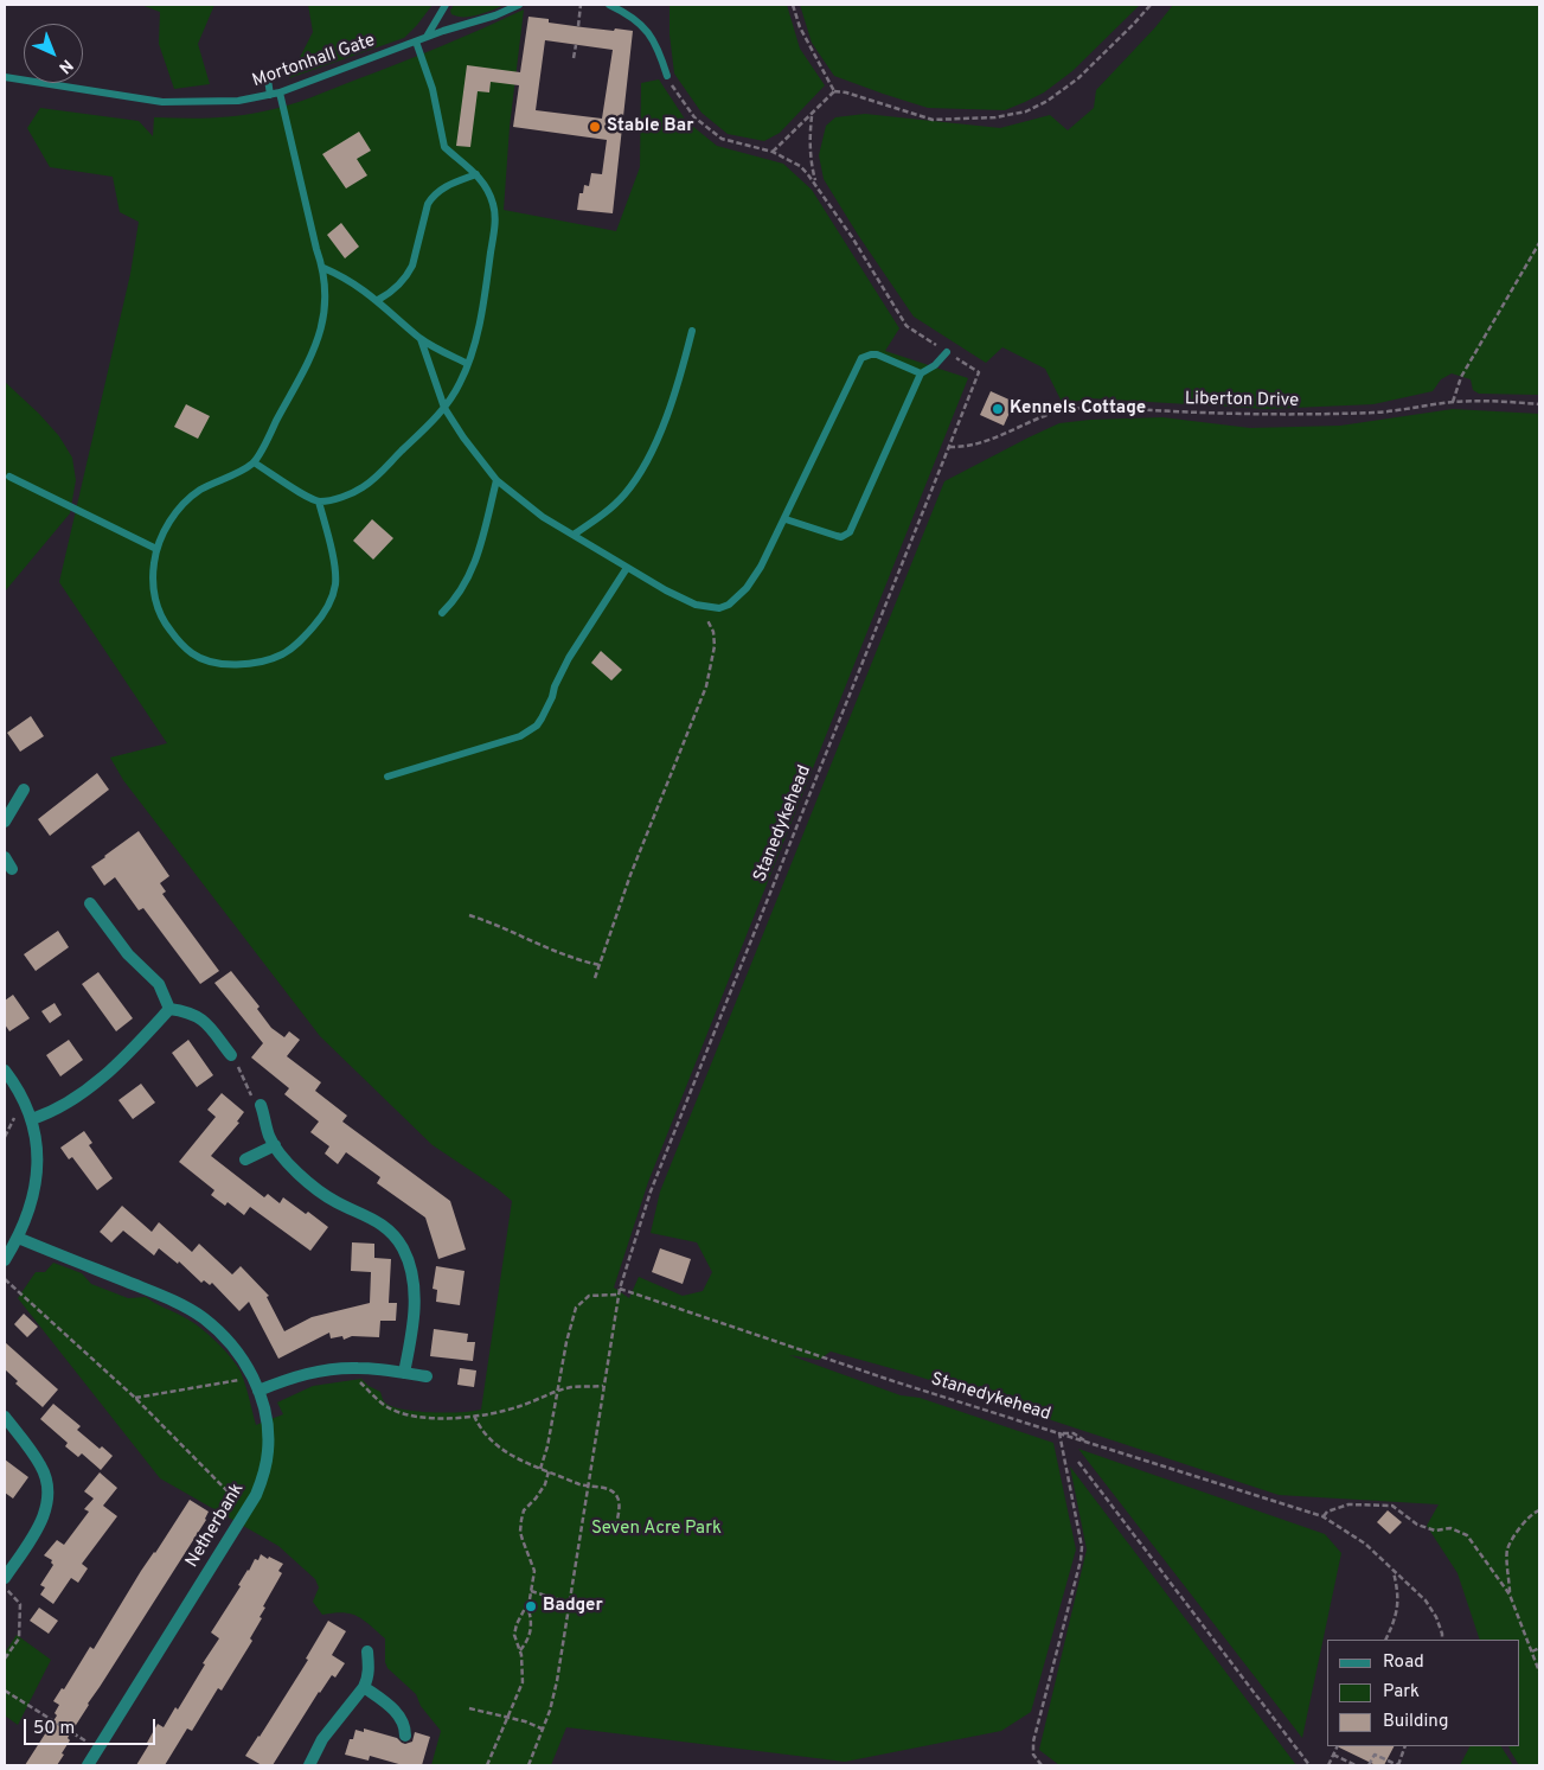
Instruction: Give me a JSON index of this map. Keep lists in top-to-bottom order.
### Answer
{
  "streets": {
    "street": ["Netherbank"],
    "lane": ["Mortonhall Gate"],
    "path": ["Liberton Drive", "Stanedykehead"]
  },
  "crossings": [
    ["Liberton Drive", "Stanedykehead"]
  ],
  "parks": ["Seven Acre Park"],
  "places": ["Stable Bar", "Kennels Cottage", "Badger"],
  "legend": ["Road", "Park", "Building"],
  "scale_bar": "50 m",
  "north": "bottom right"
}
